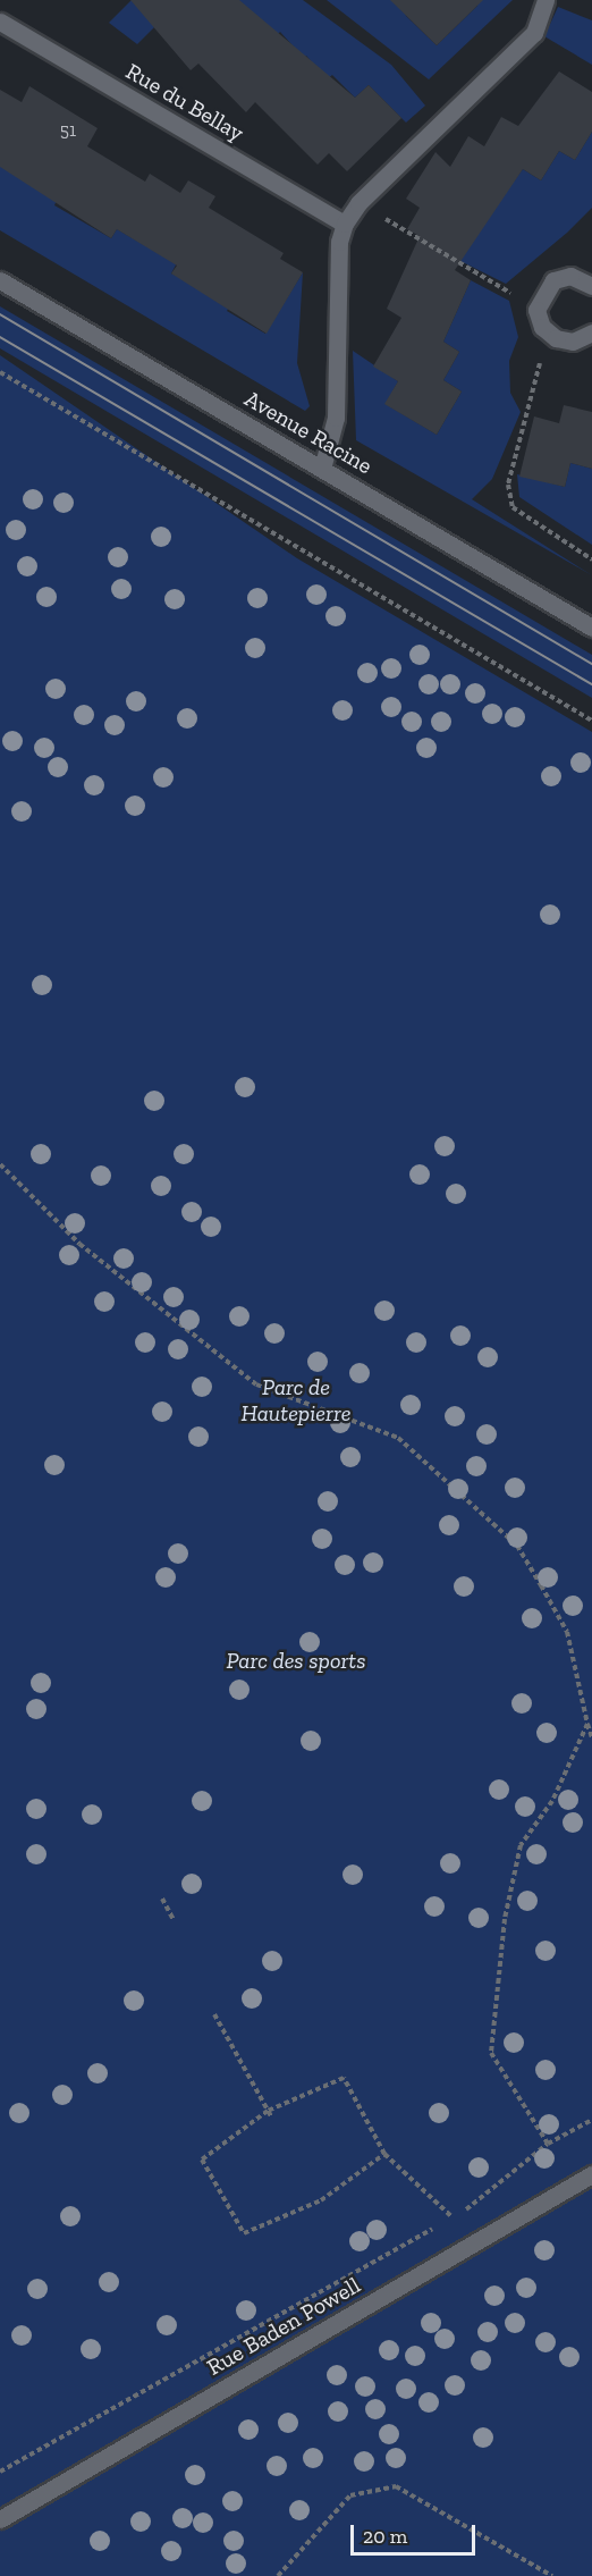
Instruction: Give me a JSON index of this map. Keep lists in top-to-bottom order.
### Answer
{
  "streets": {
    "street": ["Rue du Bellay", "Avenue Racine", "Rue Baden Powell"]
  },
  "parks": ["Parc de Hautepierre", "Parc des sports"],
  "house_numbers": ["51"],
  "scale_bar": "20 m"
}
